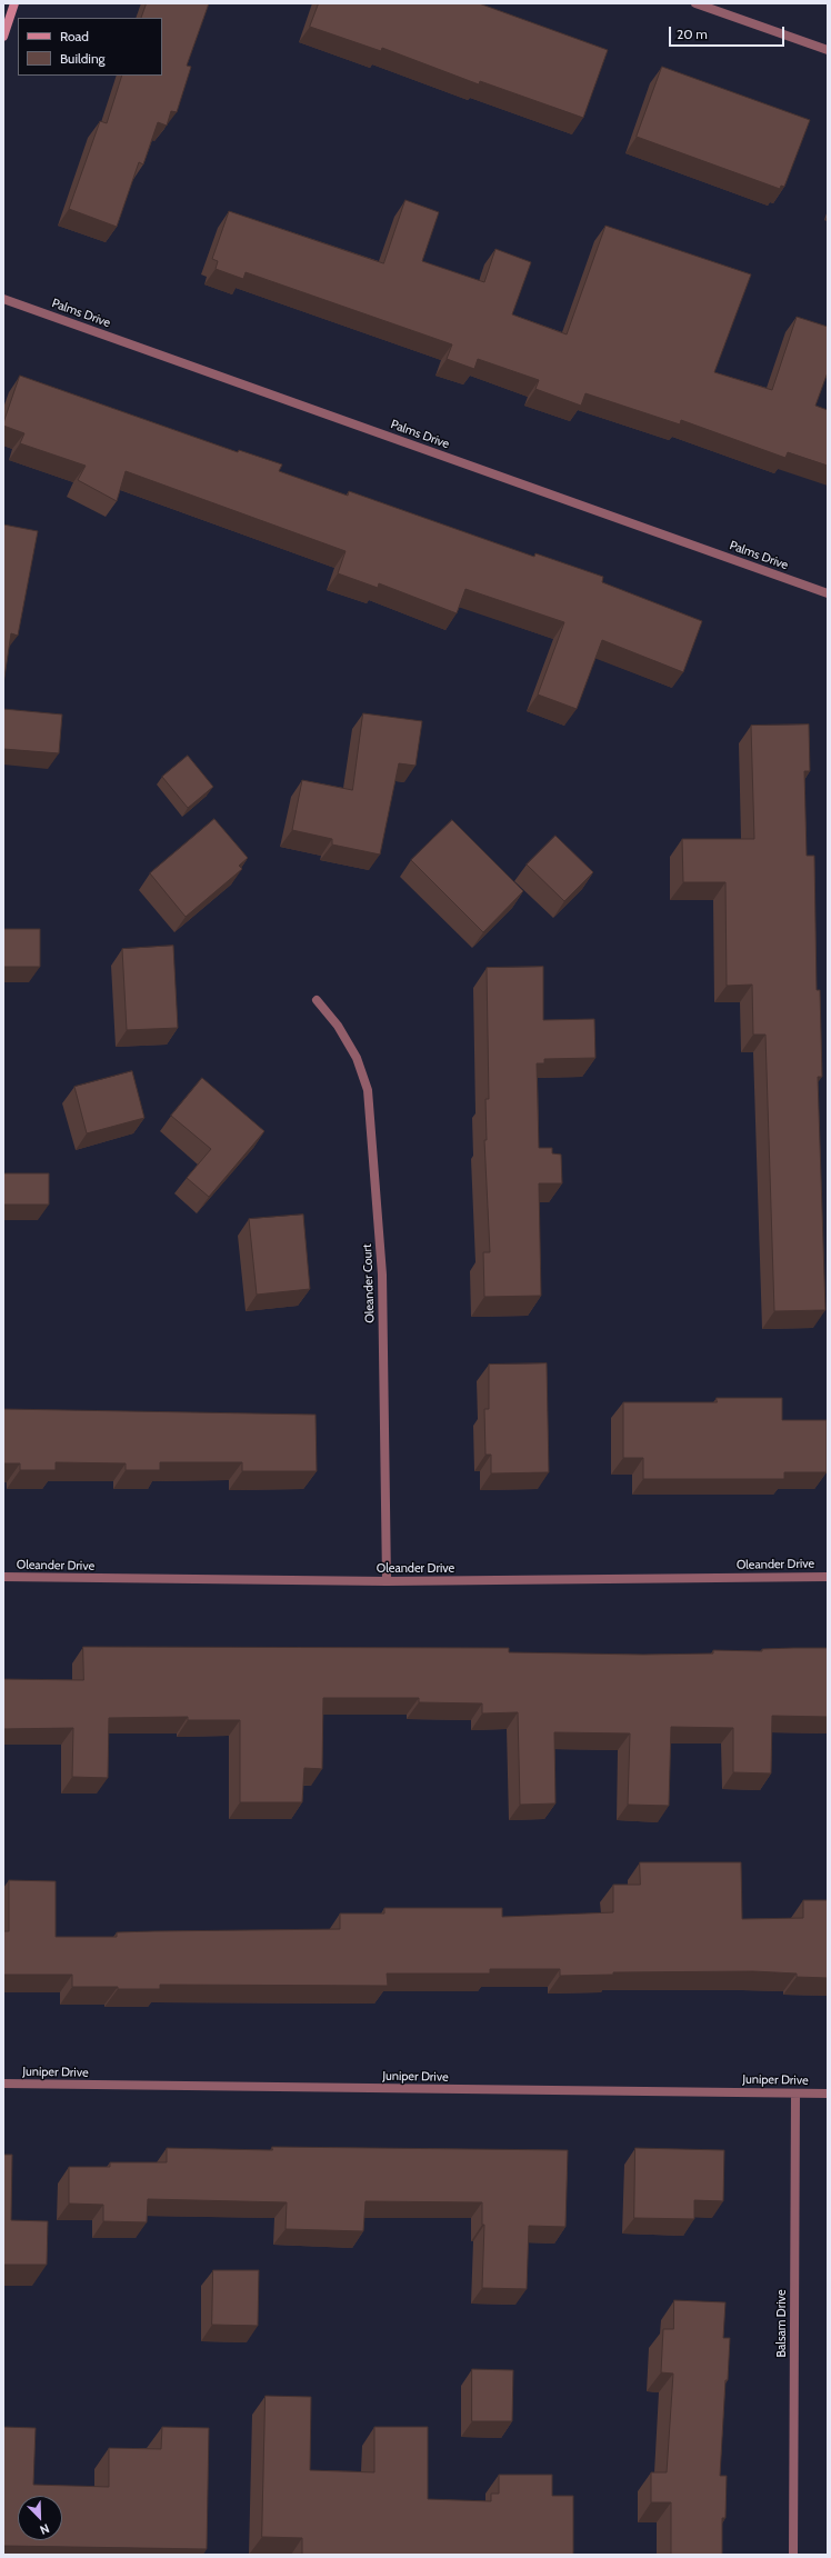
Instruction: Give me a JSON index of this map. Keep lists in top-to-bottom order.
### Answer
{
  "streets": {
    "street": [
      "Palms Drive",
      "Oleander Court",
      "Oleander Drive",
      "Juniper Drive",
      "Balsam Drive"
    ]
  },
  "crossings": [
    ["Oleander Court", "Oleander Drive"],
    ["Juniper Drive", "Balsam Drive"]
  ],
  "legend": ["Road", "Building"],
  "scale_bar": "20 m",
  "north": "bottom right"
}
